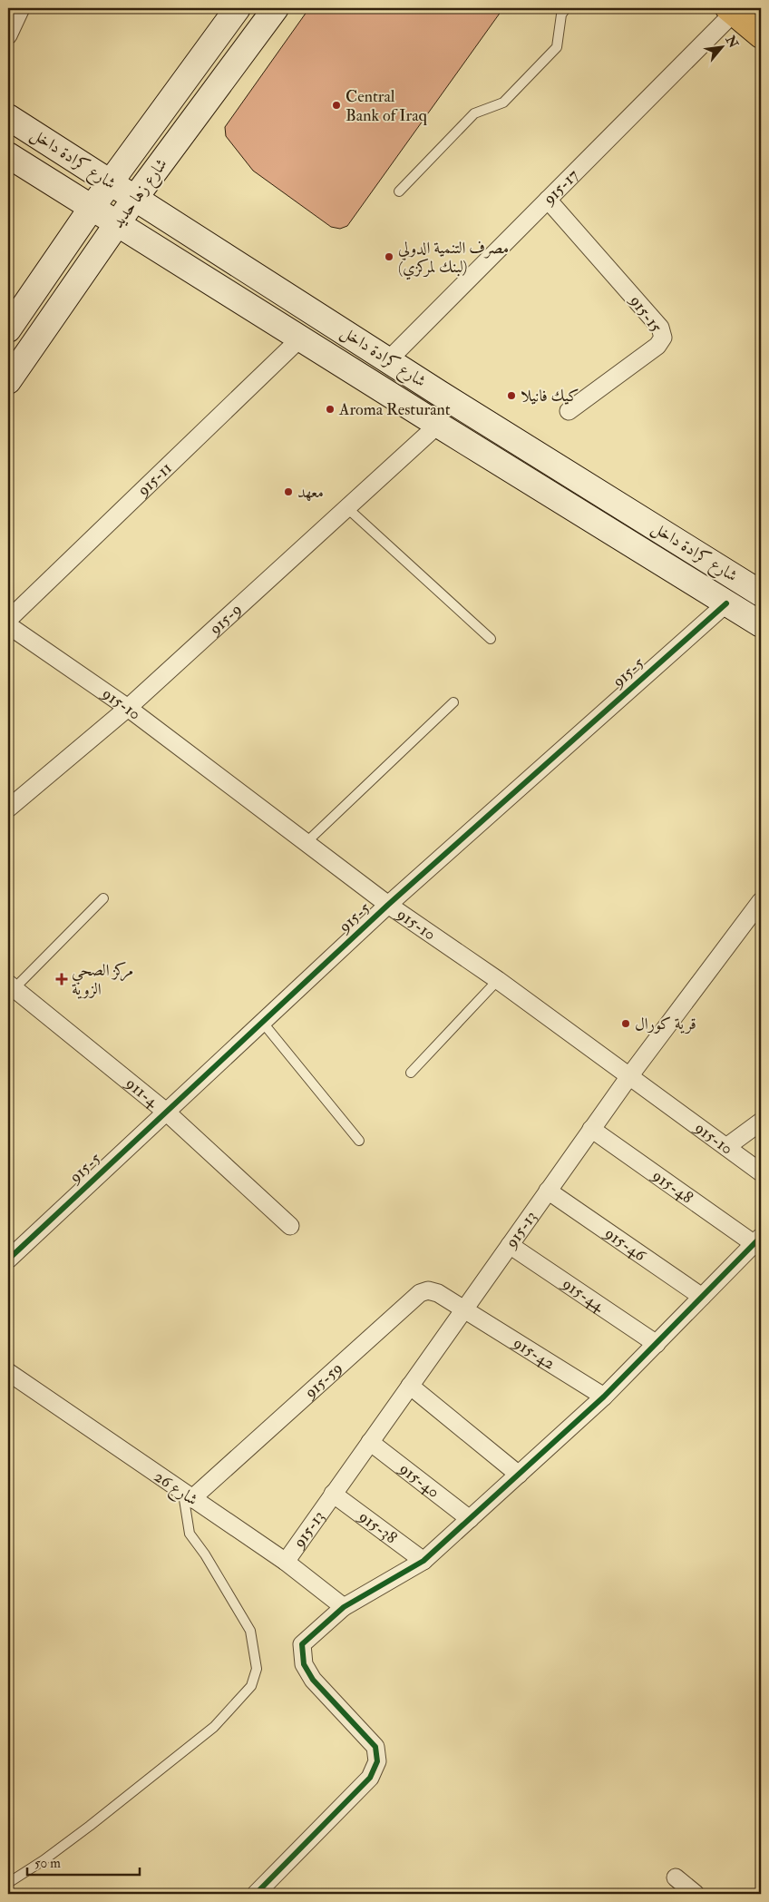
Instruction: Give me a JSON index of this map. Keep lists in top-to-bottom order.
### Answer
{
  "streets": {
    "main road": ["شارع كرادة داخل", "شارع زها حديد"],
    "street": [
      "915-17",
      "915-15",
      "915-11",
      "915-9",
      "915-5",
      "915-10",
      "911-4",
      "915-48",
      "915-13",
      "915-46",
      "915-44",
      "915-42",
      "915-59",
      "915-40",
      "شارع 26",
      "915-38"
    ]
  },
  "crossings": [
    ["شارع كرادة داخل", "915-17"],
    ["شارع كرادة داخل", "شارع زها حديد"],
    ["شارع كرادة داخل", "915-11"],
    ["شارع كرادة داخل", "915-9"],
    ["شارع كرادة داخل", "915-5"],
    ["915-17", "915-15"],
    ["915-9", "915-10"],
    ["915-5", "915-10"],
    ["915-5", "911-4"],
    ["915-10", "915-13"],
    ["915-48", "915-13"],
    ["915-13", "915-46"],
    ["915-13", "915-44"],
    ["915-13", "915-42"],
    ["915-13", "915-59"],
    ["915-13", "915-40"],
    ["915-13", "شارع 26"],
    ["915-13", "915-38"],
    ["915-42", "915-59"],
    ["915-59", "شارع 26"]
  ],
  "places": {
    "other": [
      "Central Bank of Iraq",
      "مصرف التنمية الدولي (لبنك لمركزي)",
      "كيك فانيلا",
      "Aroma Resturant",
      "معهد",
      "قرية كورال"
    ],
    "health": ["مركز الصحي الزوية"]
  },
  "scale_bar": "50 m",
  "north": "top right"
}
